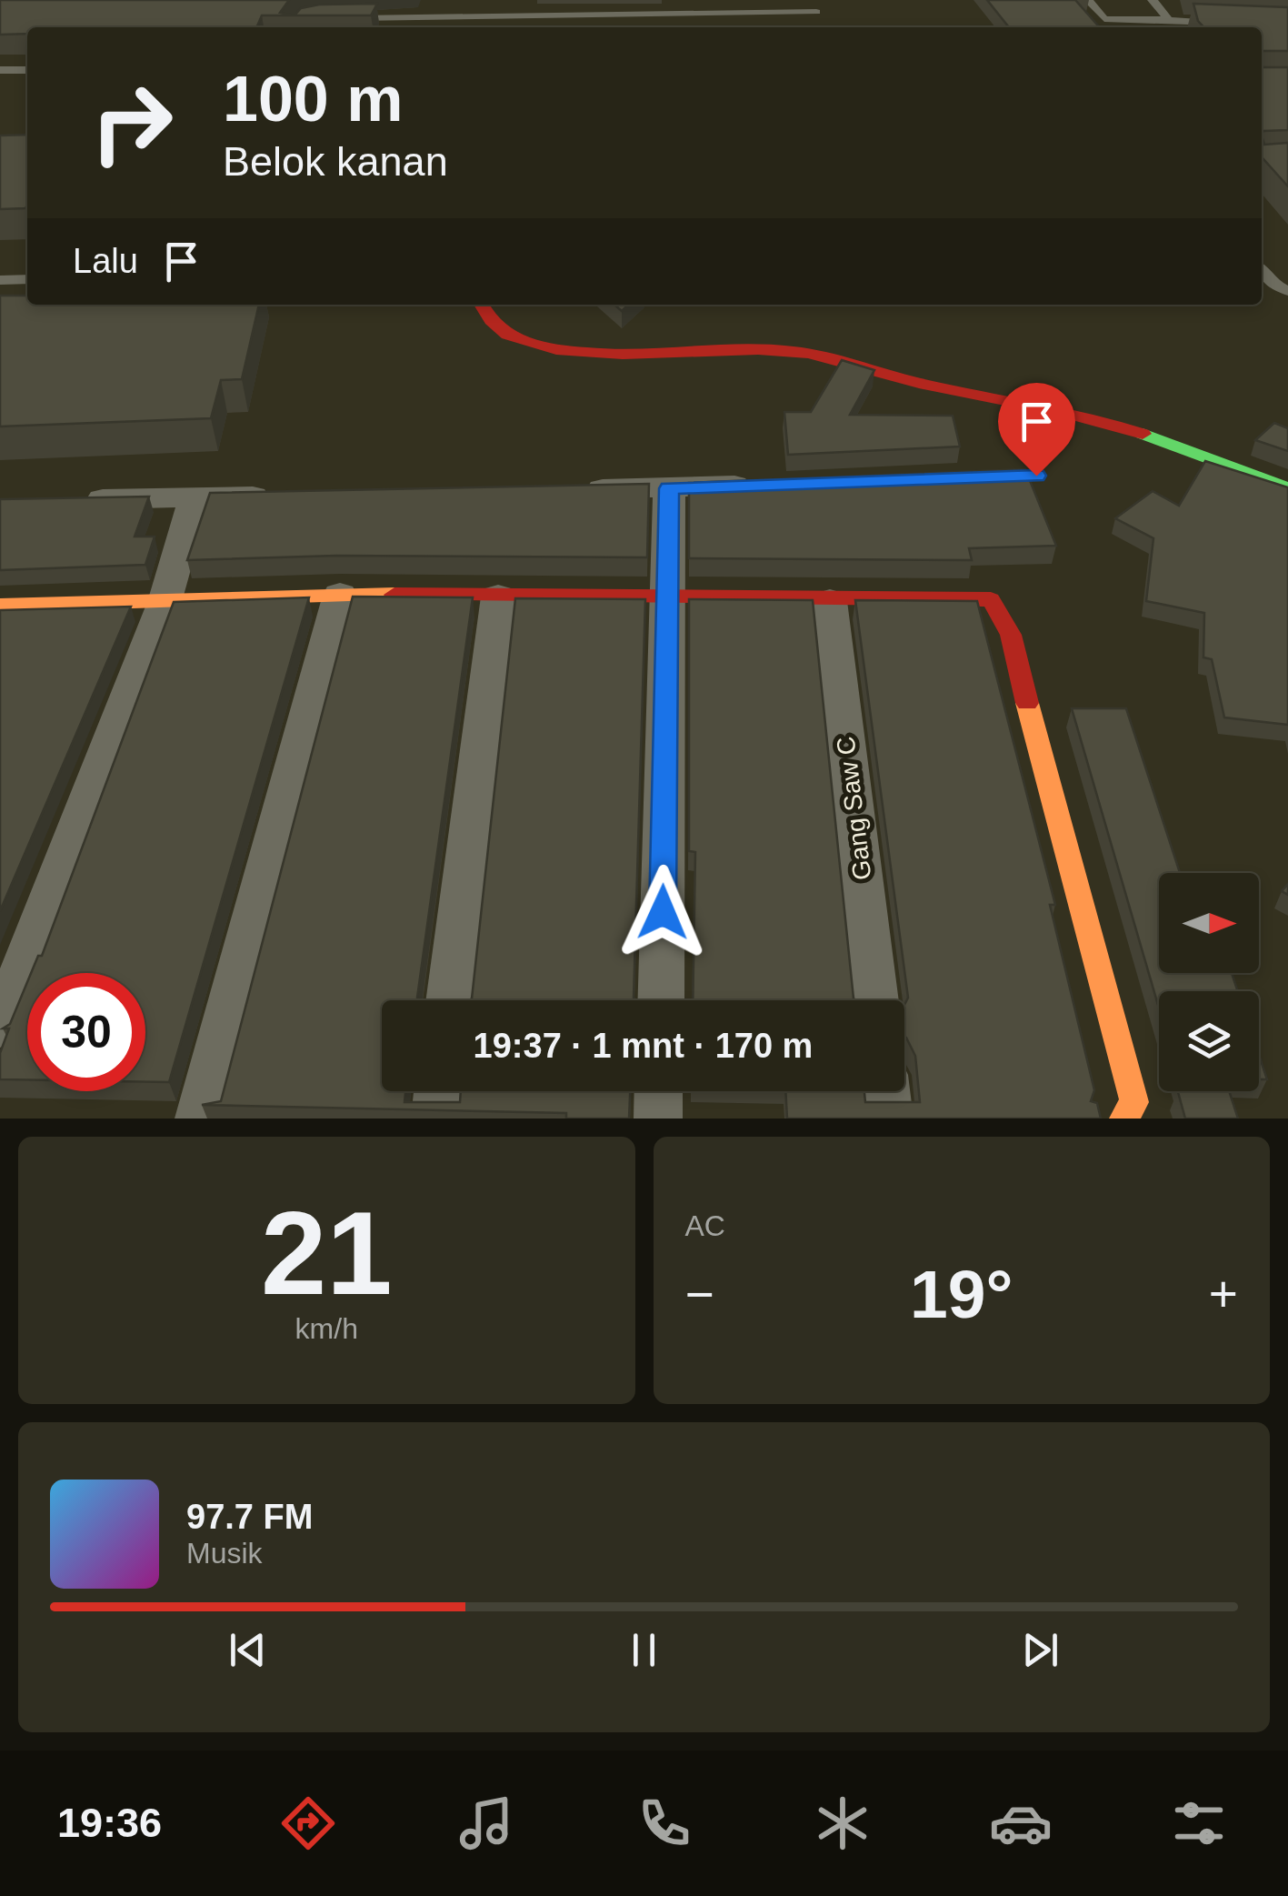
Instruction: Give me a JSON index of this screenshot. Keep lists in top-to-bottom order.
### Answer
{
  "streets": {
    "street": ["Gang Saw C"]
  },
  "north": "right",
  "page": {
    "turn": ["100 m", "Belok kanan"],
    "then": "Lalu",
    "limit": "30",
    "trip": "19:37 · 1 mnt · 170 m",
    "tile": [
      ["21", "km/h"],
      "AC"
    ],
    "heat": ["−", "19°", "+"],
    "song": ["97.7 FM", "Musik"],
    "tabs": "19:36"
  }
}
